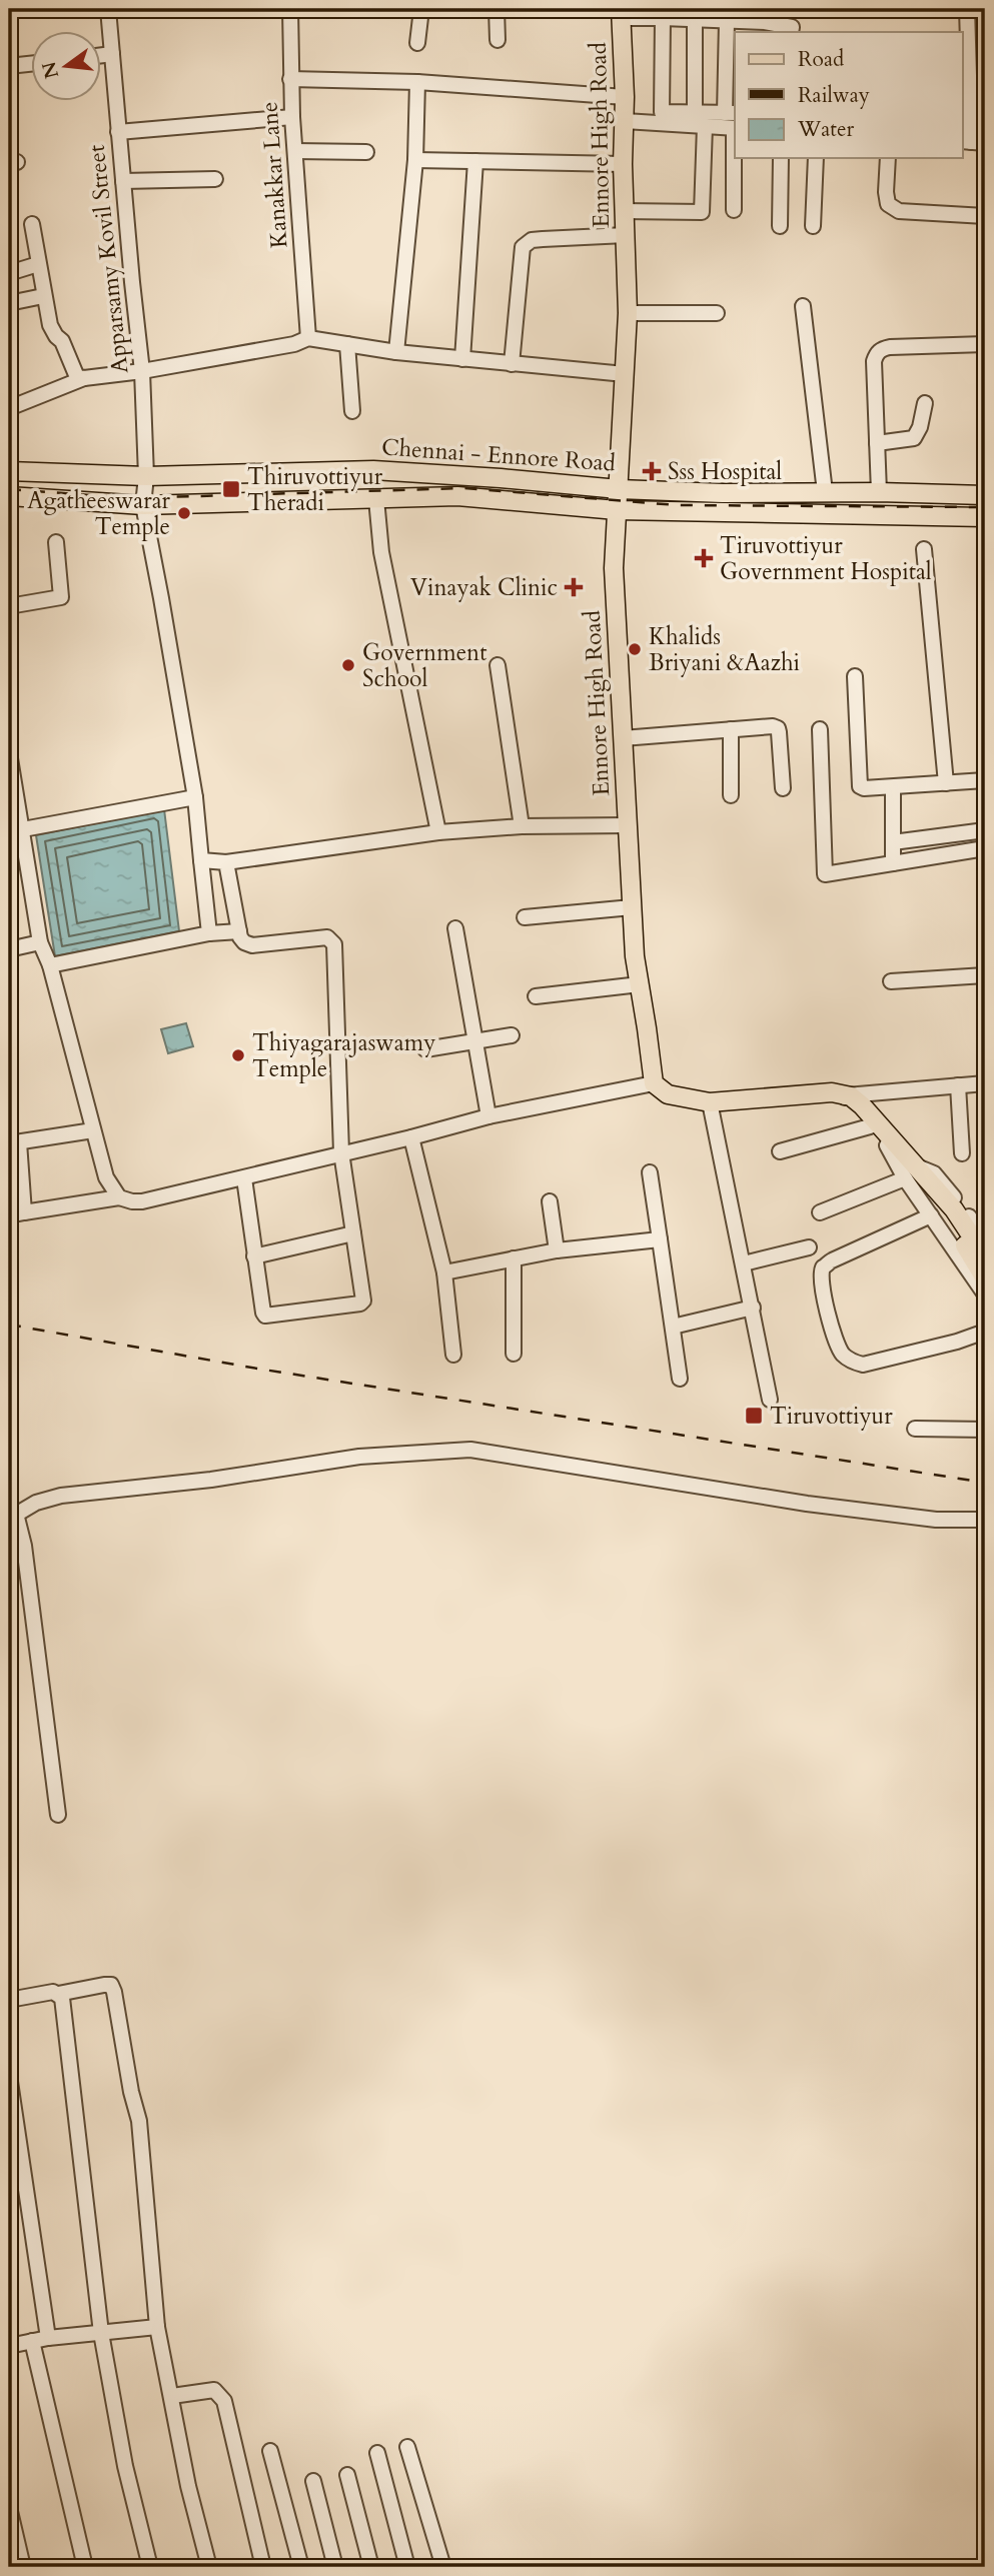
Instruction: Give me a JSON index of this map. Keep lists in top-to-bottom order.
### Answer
{
  "streets": {
    "main road": ["Ennore High Road", "Chennai - Ennore Road"],
    "street": ["Kanakkar Lane", "Apparsamy Kovil Street"]
  },
  "crossings": [
    ["Ennore High Road", "Chennai - Ennore Road"],
    ["Apparsamy Kovil Street", "Chennai - Ennore Road"]
  ],
  "places": {
    "health": ["Sss Hospital", "Tiruvottiyur Government Hospital", "Vinayak Clinic"],
    "transit": ["Thiruvottiyur Theradi", "Tiruvottiyur"],
    "other": [
      "Agatheeswarar Temple",
      "Khalids Briyani &Aazhi",
      "Government School",
      "Thiyagarajaswamy Temple"
    ]
  },
  "legend": ["Road", "Railway", "Water"],
  "north": "left"
}
